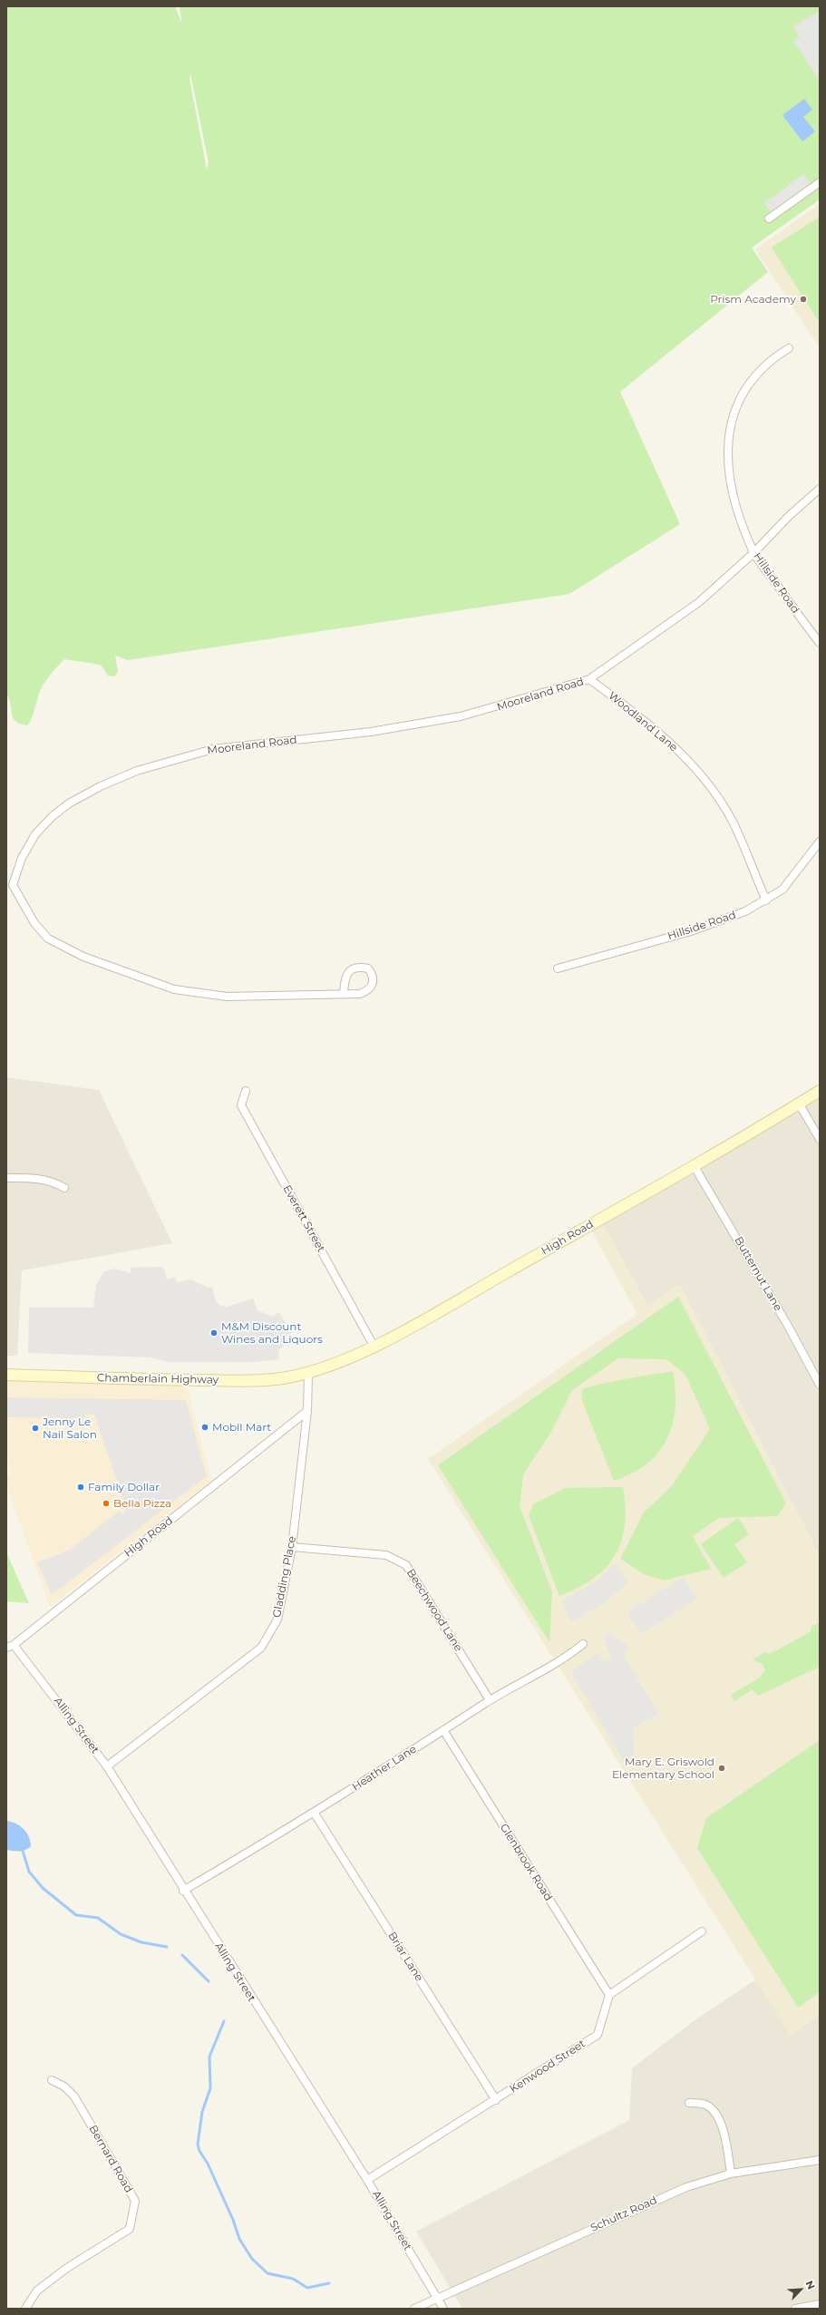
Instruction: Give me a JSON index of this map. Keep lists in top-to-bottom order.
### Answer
{
  "streets": {
    "main road": ["High Road", "Chamberlain Highway"],
    "street": [
      "Hillside Road",
      "Mooreland Road",
      "Woodland Lane",
      "Everett Street",
      "Butternut Lane",
      "Gladding Place",
      "Beechwood Lane",
      "Alling Street",
      "Heather Lane",
      "Glenbrook Road",
      "Briar Lane",
      "Kenwood Street",
      "Bernard Road",
      "Schultz Road"
    ]
  },
  "crossings": [
    ["Hillside Road", "Mooreland Road"],
    ["Hillside Road", "Woodland Lane"],
    ["Mooreland Road", "Woodland Lane"],
    ["Everett Street", "High Road"],
    ["High Road", "Butternut Lane"],
    ["High Road", "Chamberlain Highway"],
    ["High Road", "Gladding Place"],
    ["High Road", "Alling Street"],
    ["Chamberlain Highway", "Gladding Place"],
    ["Gladding Place", "Beechwood Lane"],
    ["Gladding Place", "Alling Street"],
    ["Beechwood Lane", "Heather Lane"],
    ["Alling Street", "Heather Lane"],
    ["Alling Street", "Kenwood Street"],
    ["Alling Street", "Schultz Road"],
    ["Heather Lane", "Glenbrook Road"],
    ["Heather Lane", "Briar Lane"],
    ["Glenbrook Road", "Kenwood Street"],
    ["Briar Lane", "Kenwood Street"]
  ],
  "places": [
    "Prism Academy",
    "M&M Discount Wines and Liquors",
    "Mobil Mart",
    "Jenny Le Nail Salon",
    "Family Dollar",
    "Bella Pizza",
    "Mary E. Griswold Elementary School"
  ],
  "north": "top right"
}
